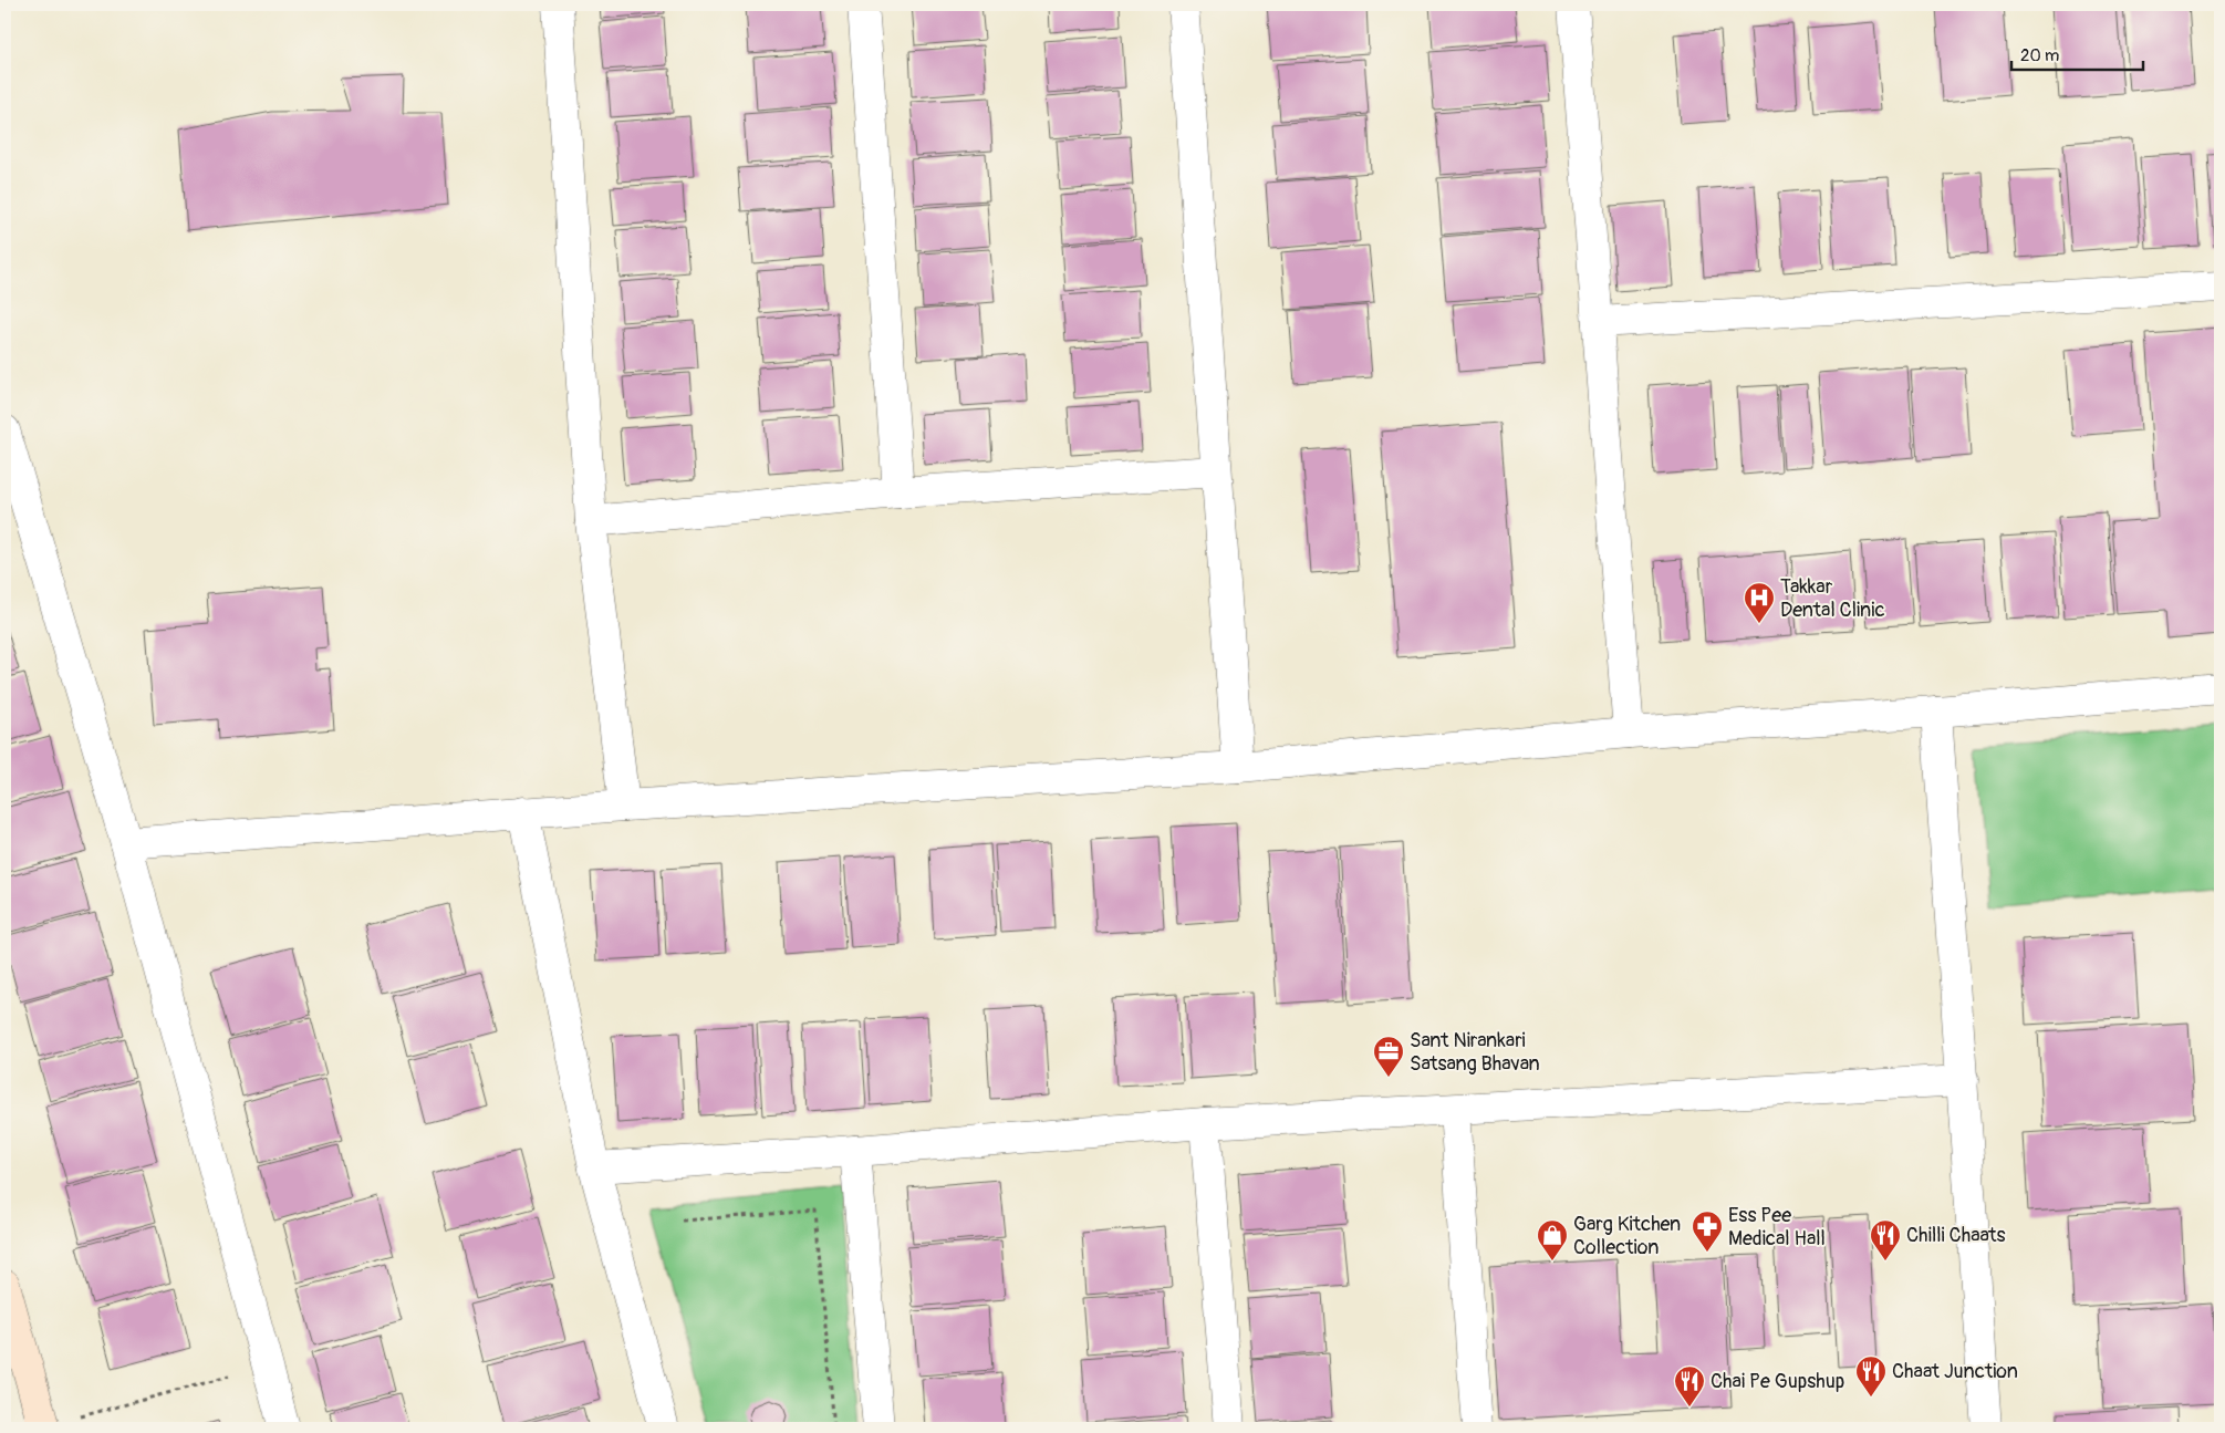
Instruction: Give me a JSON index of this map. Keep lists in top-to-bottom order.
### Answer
{
  "places": {
    "hospital": ["Takkar Dental Clinic"],
    "office": ["Sant Nirankari Satsang Bhavan"],
    "pharmacy": ["Ess Pee Medical Hall"],
    "shop": ["Garg Kitchen Collection"],
    "restaurant": ["Chilli Chaats", "Chaat Junction", "Chai Pe Gupshup"]
  },
  "scale_bar": "20 m"
}
